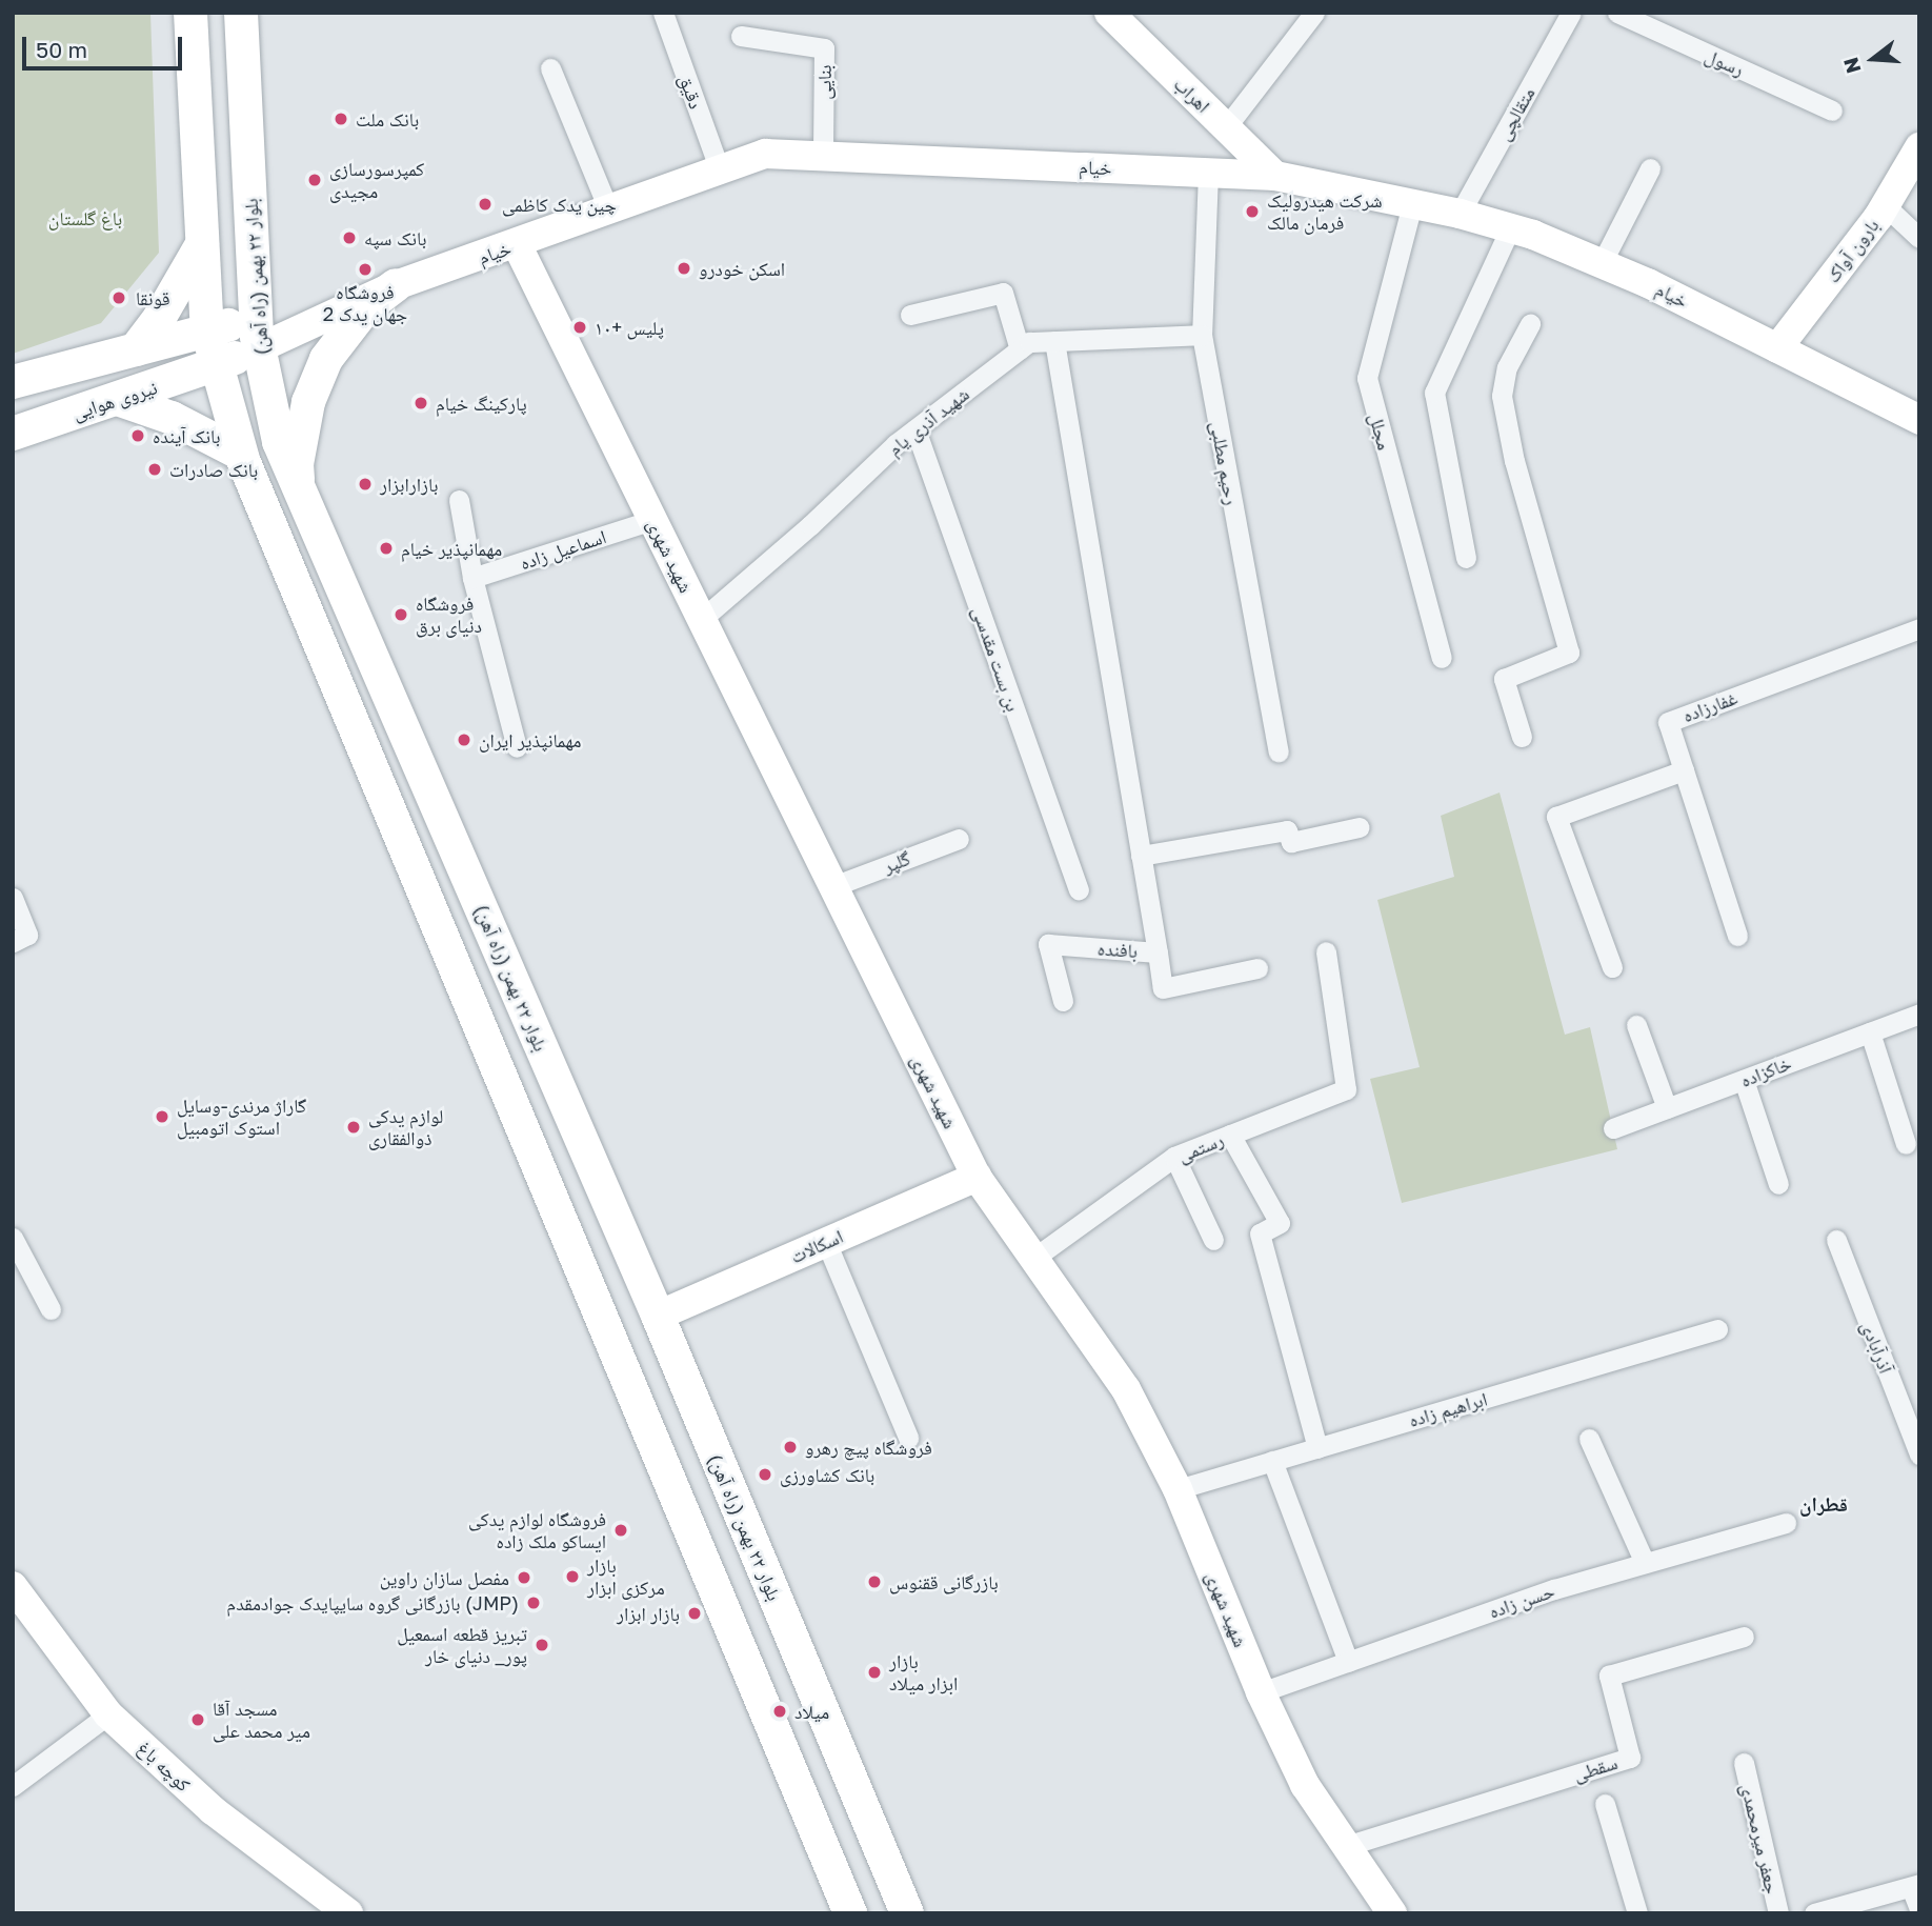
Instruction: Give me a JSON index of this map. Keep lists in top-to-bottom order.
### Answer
{
  "streets": {
    "main road": [
      "اهراب",
      "خیام",
      "بارون آواک",
      "بلوار ۲۲ بهمن (راه آهن)",
      "نیروی هوایی",
      "شهید شهری",
      "اسکالات",
      "کوچه باغ"
    ],
    "street": [
      "رسول",
      "بنایی",
      "دقیق",
      "متقالچی",
      "شهید آذری یام",
      "مجلل",
      "رحیم مطلبی",
      "اسماعیل زاده",
      "بن بست مقدسی",
      "غفارزاده",
      "گلپر",
      "بافنده",
      "خاکزاده",
      "رستمی",
      "آذرآبادی",
      "ابراهیم زاده",
      "حسن زاده",
      "سقطی",
      "جعفر میرمحمدی"
    ]
  },
  "crossings": [
    ["بنایی", "خیام"],
    ["دقیق", "خیام"],
    ["اهراب", "خیام"],
    ["متقالچی", "خیام"],
    ["خیام", "بارون آواک"],
    ["خیام", "بلوار ۲۲ بهمن (راه آهن)"],
    ["خیام", "نیروی هوایی"],
    ["خیام", "مجلل"],
    ["خیام", "رحیم مطلبی"],
    ["خیام", "شهید شهری"],
    ["بلوار ۲۲ بهمن (راه آهن)", "نیروی هوایی"],
    ["بلوار ۲۲ بهمن (راه آهن)", "اسکالات"],
    ["شهید آذری یام", "رحیم مطلبی"],
    ["شهید آذری یام", "شهید شهری"],
    ["شهید آذری یام", "بن بست مقدسی"],
    ["اسماعیل زاده", "شهید شهری"],
    ["شهید شهری", "گلپر"],
    ["شهید شهری", "رستمی"],
    ["شهید شهری", "اسکالات"],
    ["شهید شهری", "ابراهیم زاده"],
    ["شهید شهری", "حسن زاده"],
    ["شهید شهری", "سقطی"]
  ],
  "districts": ["قطران"],
  "parks": ["باغ گلستان"],
  "places": [
    "بانک ملت",
    "کمپرسورسازی مجیدی",
    "چین یدک کاظمی",
    "شرکت هیدرولیک فرمان مالک",
    "بانک سپه",
    "اسکن خودرو",
    "فروشگاه جهان یدک 2",
    "قونقا",
    "پلیس +۱۰",
    "پارکینگ خیام",
    "بانک آینده",
    "بانک صادرات",
    "بازارابزار",
    "مهمانپذیر خیام",
    "فروشگاه دنیای برق",
    "مهمانپذیر ایران",
    "گاراژ مرندی-وسایل استوک اتومبیل",
    "لوازم یدکی ذوالفقاری",
    "فروشگاه پیچ رهرو",
    "بانک کشاورزی",
    "فروشگاه لوازم یدکی ایساکو ملک زاده",
    "بازار مرکزی ابزار",
    "مفصل سازان راوین",
    "بازرگانی ققنوس",
    "بازرگانی گروه سایپایدک جوادمقدم (JMP)",
    "بازار ابزار",
    "تبریز قطعه اسمعیل پور_ دنیای خار",
    "بازار ابزار میلاد",
    "میلاد",
    "مسجد آقا میر محمد علی"
  ],
  "scale_bar": "50 m",
  "north": "left"
}
